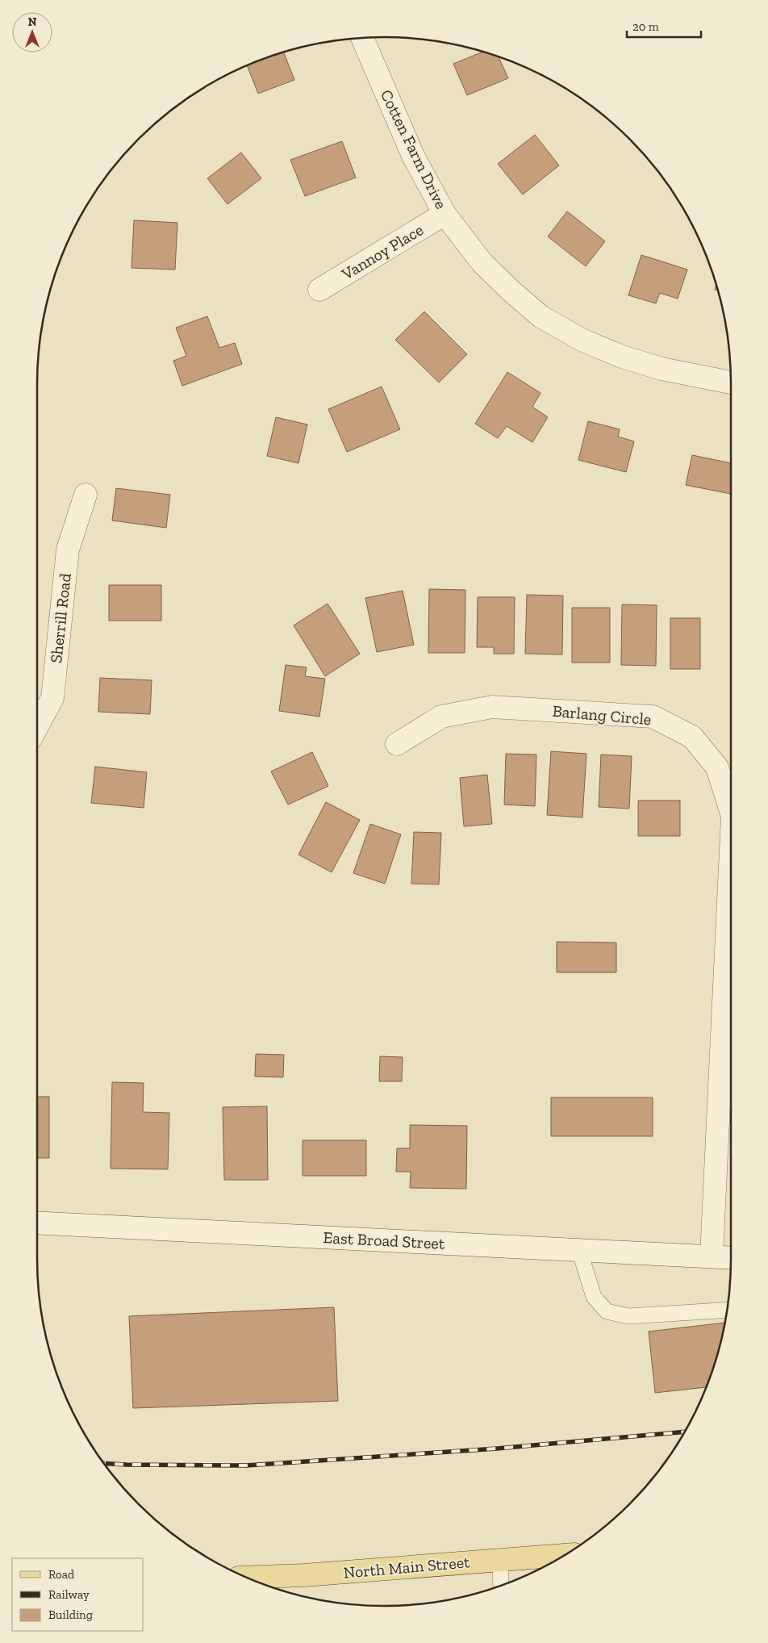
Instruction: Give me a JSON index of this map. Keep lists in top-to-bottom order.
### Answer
{
  "streets": {
    "main road": ["North Main Street"],
    "street": [
      "Cotten Farm Drive",
      "Vannoy Place",
      "Sherrill Road",
      "Barlang Circle",
      "East Broad Street"
    ]
  },
  "crossings": [
    ["Cotten Farm Drive", "Vannoy Place"],
    ["Barlang Circle", "East Broad Street"]
  ],
  "legend": ["Road", "Railway", "Building"],
  "scale_bar": "20 m",
  "north": "top"
}
